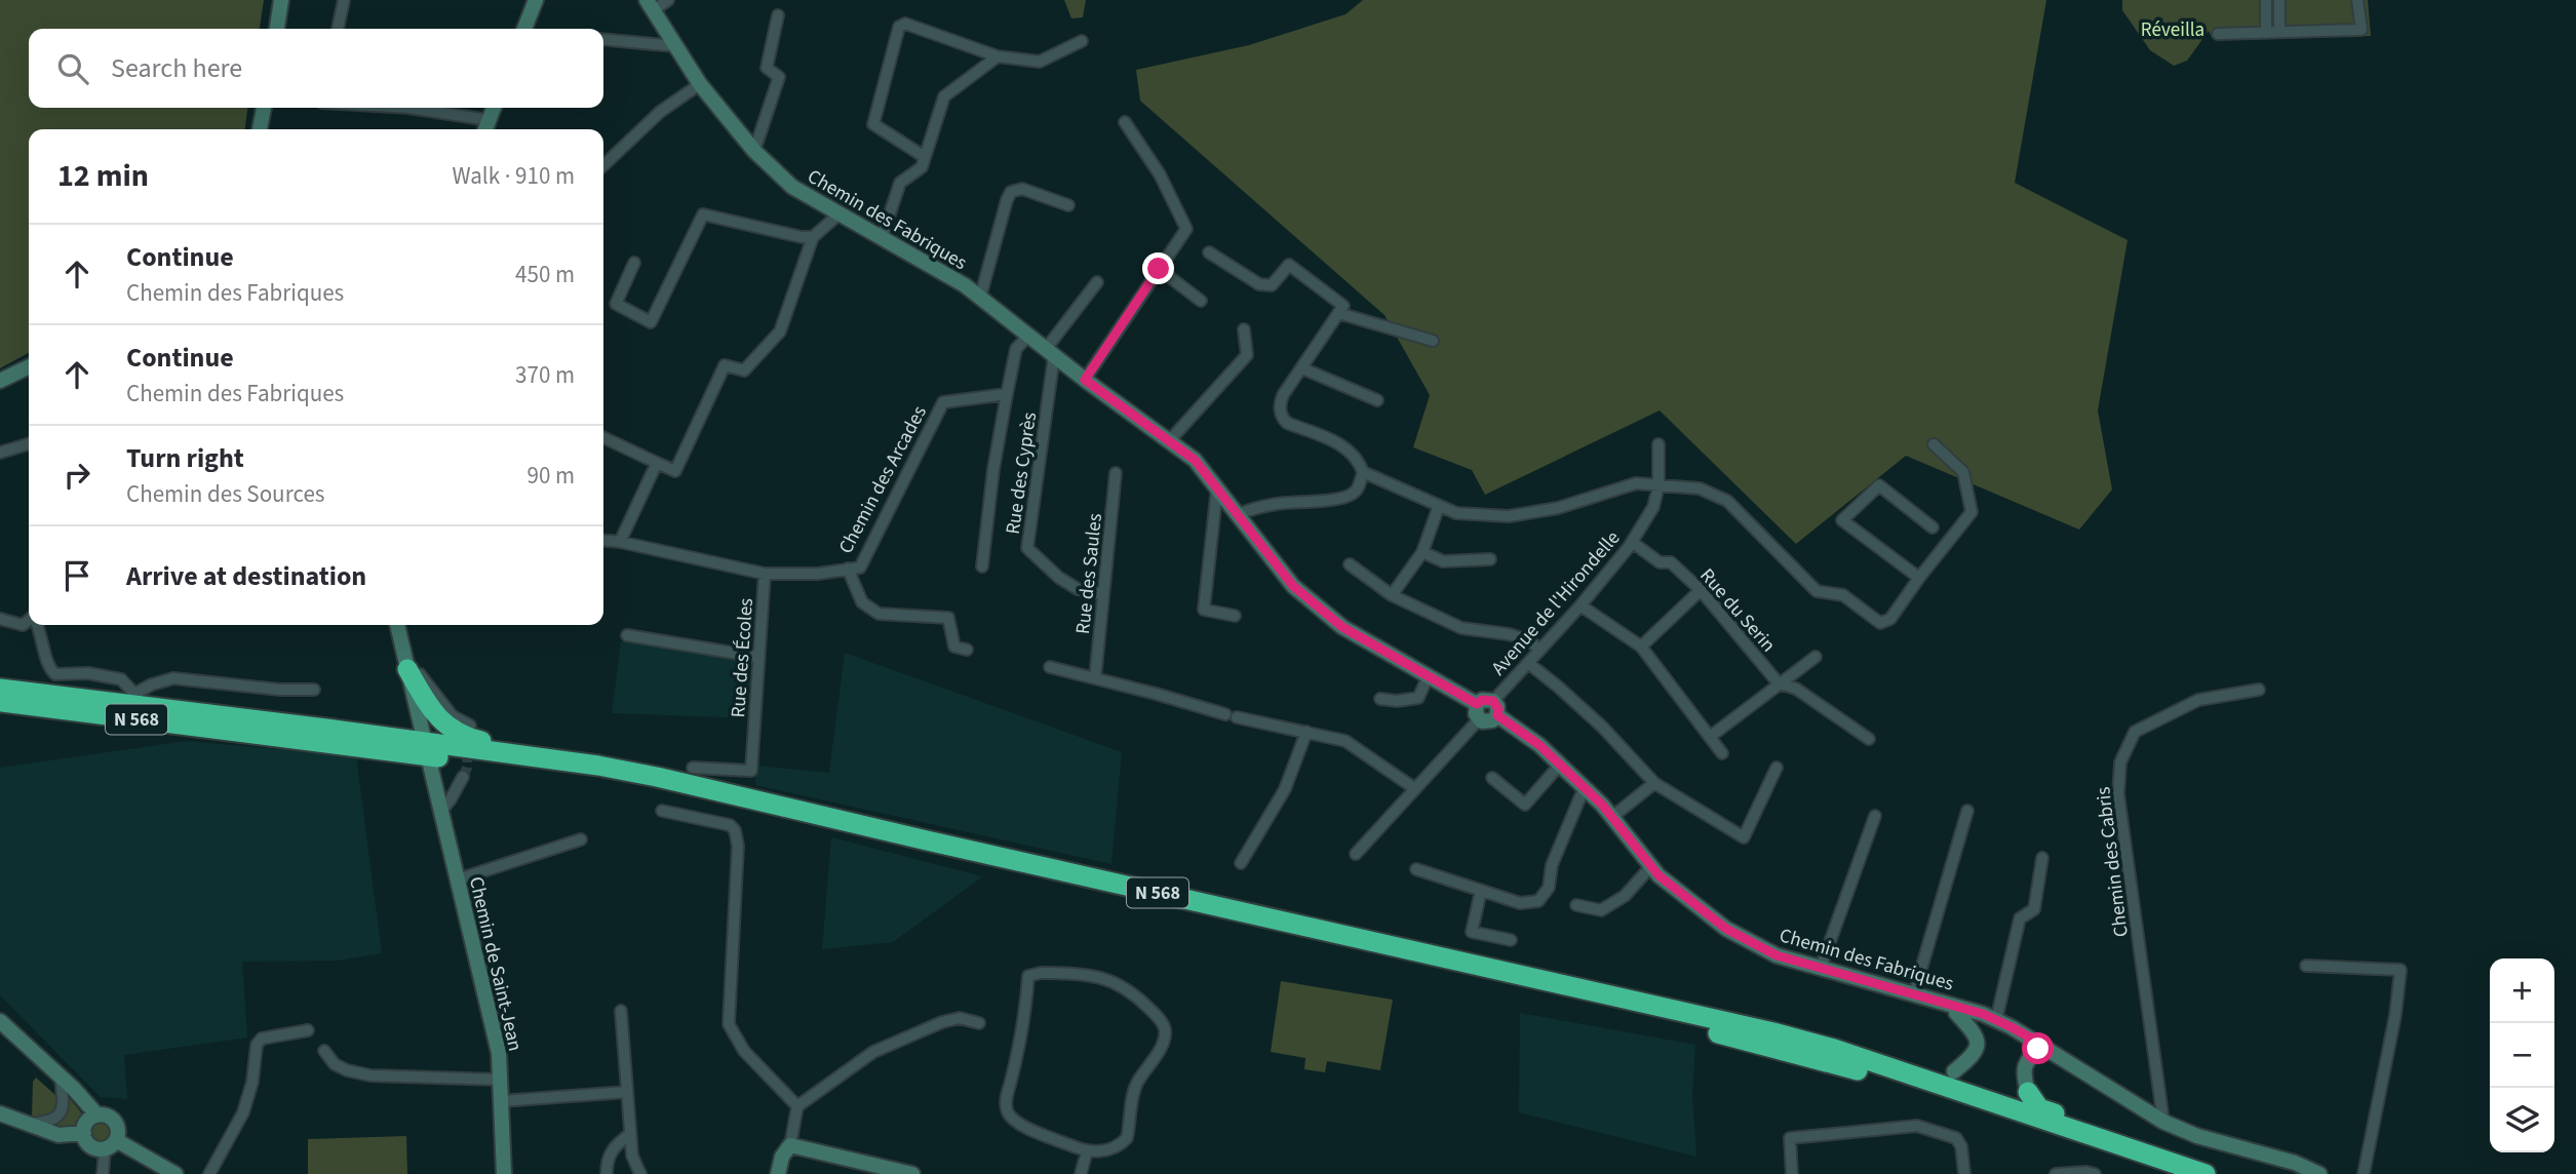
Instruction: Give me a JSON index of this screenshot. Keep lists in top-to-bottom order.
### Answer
{
  "streets": {
    "highway": ["N 568"],
    "street": [
      "Chemin des Fabriques",
      "Rue des Cyprès",
      "Chemin des Arcades",
      "Rue des Saules",
      "Avenue de l'Hirondelle",
      "Rue du Serin",
      "Rue des Écoles",
      "Chemin des Cabris",
      "Chemin de Saint-Jean"
    ]
  },
  "crossings": [
    ["Chemin des Fabriques", "Rue des Cyprès"],
    ["Chemin des Fabriques", "Avenue de l'Hirondelle"],
    ["Chemin des Fabriques", "Chemin des Cabris"],
    ["Rue des Cyprès", "Rue des Saules"],
    ["Chemin des Arcades", "Rue des Écoles"],
    ["Avenue de l'Hirondelle", "Rue du Serin"]
  ],
  "parks": ["Réveilla"],
  "page": {
    "search": "Search here",
    "heading": ["12 min", "Walk · 910 m"],
    "list": [
      ["Continue", "Chemin des Fabriques", "450 m"],
      ["Continue", "Chemin des Fabriques", "370 m"],
      ["Turn right", "Chemin des Sources", "90 m"],
      "Arrive at destination"
    ],
    "map_buttons": ["+", "−"]
  }
}
